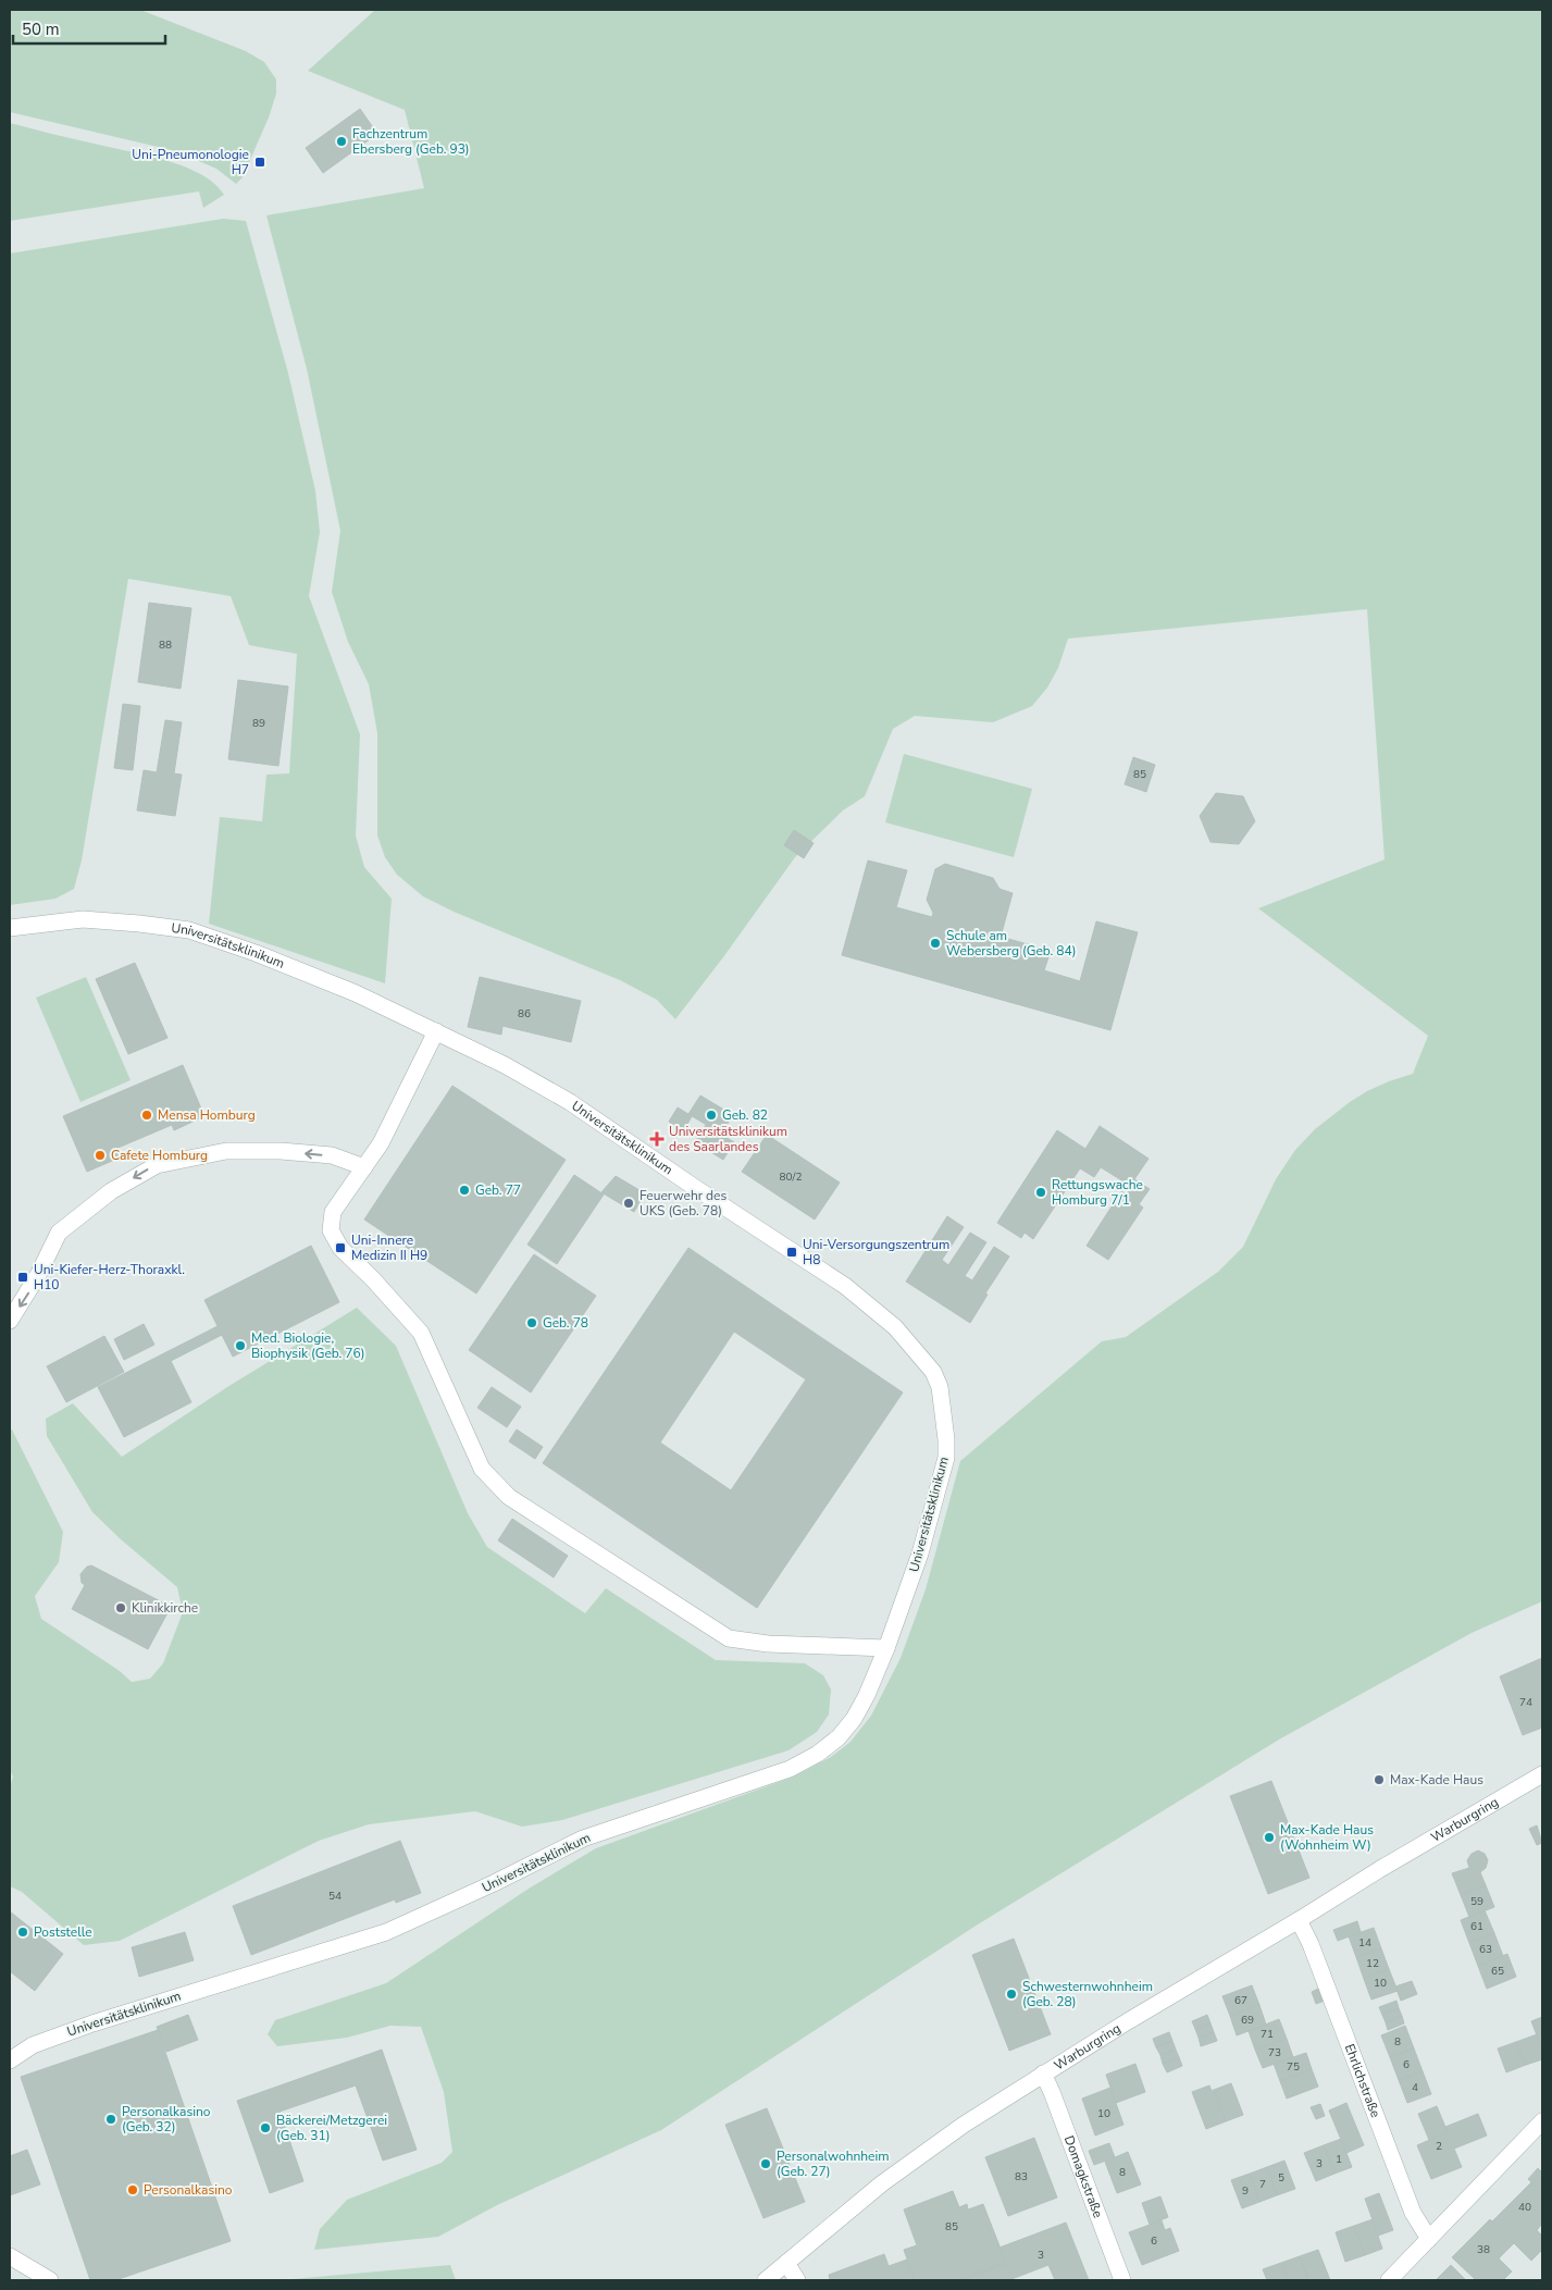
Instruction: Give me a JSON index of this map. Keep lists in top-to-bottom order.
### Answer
{
  "streets": {
    "street": [
      "Universitätsklinikum",
      "Warburgring",
      "Ehrlichstraße",
      "Domagkstraße"
    ]
  },
  "crossings": [
    ["Warburgring", "Ehrlichstraße"],
    ["Warburgring", "Domagkstraße"]
  ],
  "places": {
    "other": [
      "Fachzentrum Ebersberg (Geb. 93)",
      "Schule am Webersberg (Geb. 84)",
      "Mensa Homburg",
      "Geb. 82",
      "Cafete Homburg",
      "Geb. 77",
      "Rettungswache Homburg 7/1",
      "Feuerwehr des UKS (Geb. 78)",
      "Geb. 78",
      "Med. Biologie, Biophysik (Geb. 76)",
      "Klinikkirche",
      "Max-Kade Haus",
      "Max-Kade Haus (Wohnheim W)",
      "Poststelle",
      "Schwesternwohnheim (Geb. 28)",
      "Personalkasino (Geb. 32)",
      "Bäckerei/Metzgerei (Geb. 31)",
      "Personalwohnheim (Geb. 27)",
      "Personalkasino"
    ],
    "transit": [
      "Uni-Pneumonologie H7",
      "Uni-Innere Medizin II H9",
      "Uni-Versorgungszentrum H8",
      "Uni-Kiefer-Herz-Thoraxkl. H10"
    ],
    "health": ["Universitätsklinikum des Saarlandes"]
  },
  "house_numbers": [
    "88",
    "89",
    "85",
    "86",
    "80/2",
    "74",
    "54",
    "59",
    "61",
    "14",
    "63",
    "12",
    "65",
    "10",
    "67",
    "69",
    "71",
    "8",
    "73",
    "6",
    "75",
    "4",
    "10",
    "2",
    "1",
    "3",
    "8",
    "83",
    "5",
    "7",
    "9",
    "40",
    "85",
    "6",
    "38",
    "3"
  ],
  "scale_bar": "50 m"
}
